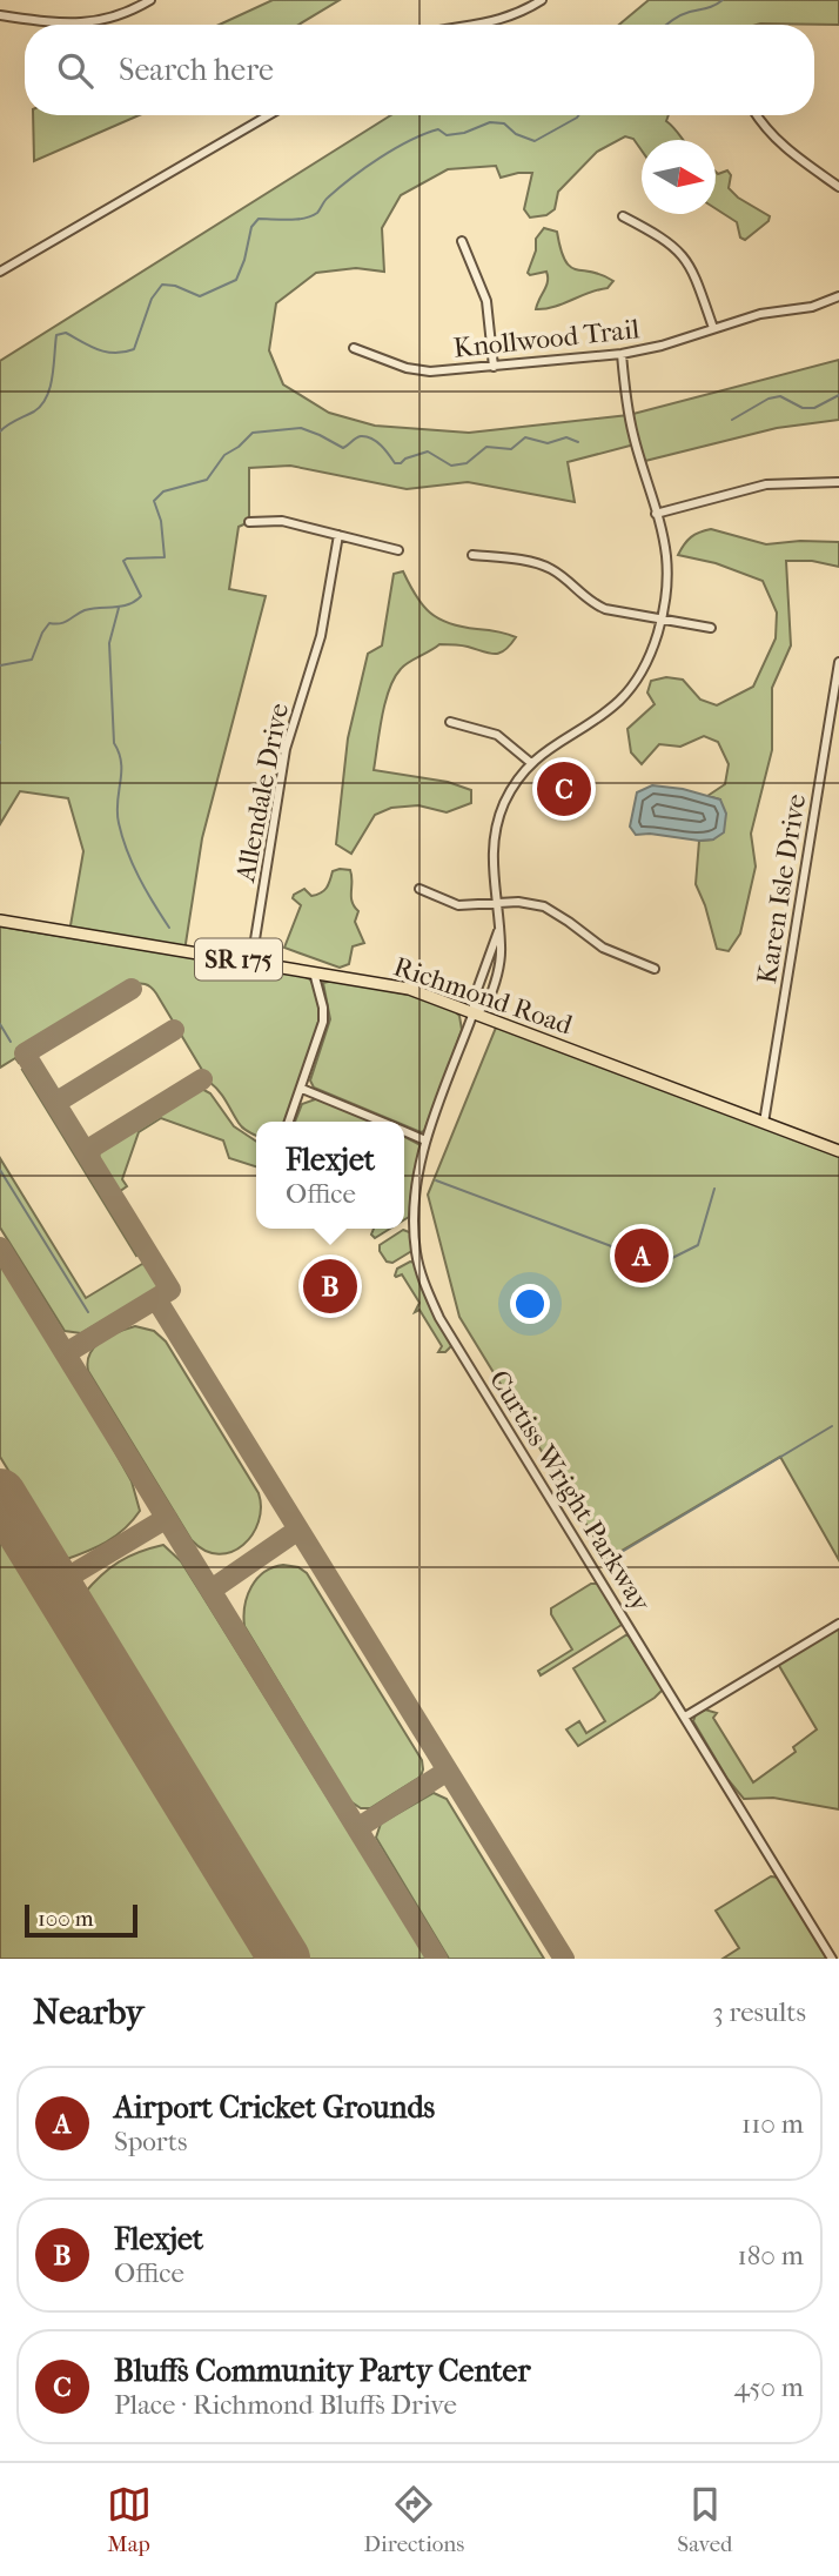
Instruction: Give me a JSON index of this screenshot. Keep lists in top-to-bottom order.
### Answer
{
  "streets": {
    "main road": ["SR 175", "Richmond Road"],
    "street": [
      "Knollwood Trail",
      "Allendale Drive",
      "Karen Isle Drive",
      "Curtiss Wright Parkway"
    ]
  },
  "crossings": [
    ["Allendale Drive", "Richmond Road"],
    ["Karen Isle Drive", "Richmond Road"],
    ["Richmond Road", "Curtiss Wright Parkway"]
  ],
  "scale_bar": "100 m",
  "north": "right",
  "page": {
    "search": "Search here",
    "pins": ["C", "A", "B"],
    "popup": ["Flexjet", "Office"],
    "scale": "100 m",
    "heading": ["Nearby", "3 results"],
    "list": [
      {
        "mark": "A",
        "name": "Airport Cricket Grounds",
        "note": "Sports",
        "value": "110 m"
      },
      {
        "mark": "B",
        "name": "Flexjet",
        "note": "Office",
        "value": "180 m"
      },
      {
        "mark": "C",
        "name": "Bluffs Community Party Center",
        "note": "Place · Richmond Bluffs Drive",
        "value": "450 m"
      }
    ],
    "nav": ["Map", "Directions", "Saved"]
  }
}
